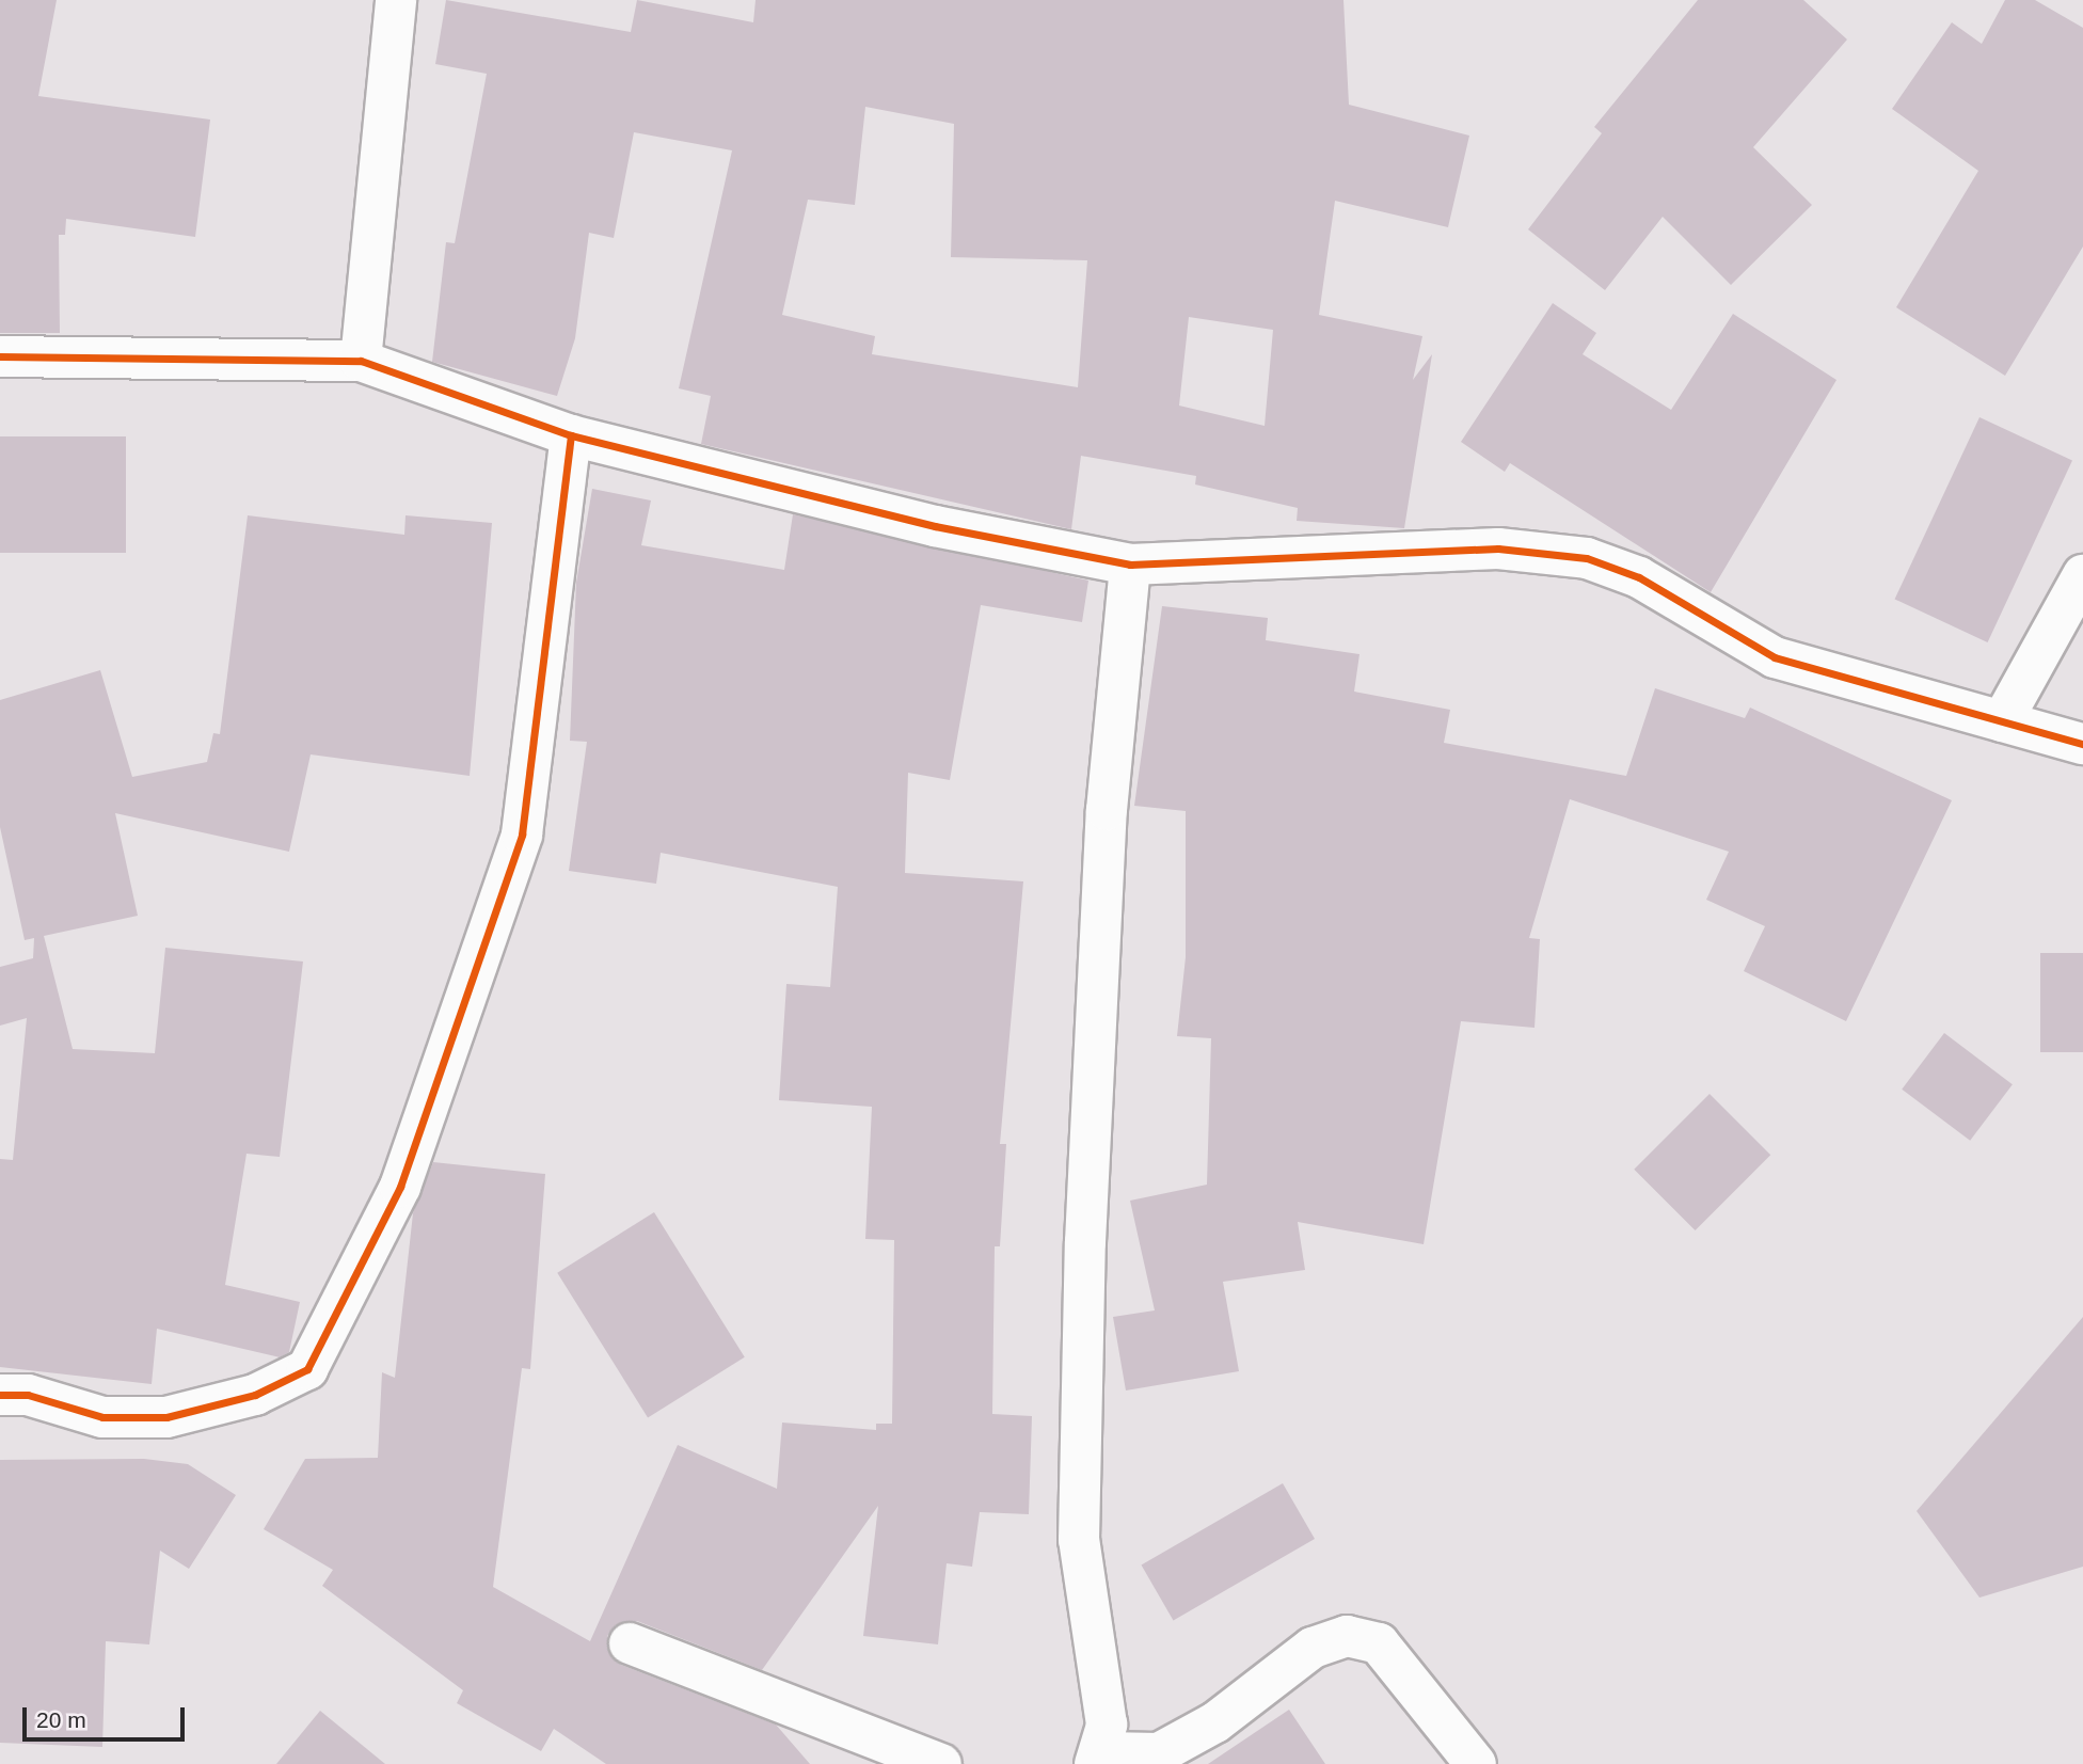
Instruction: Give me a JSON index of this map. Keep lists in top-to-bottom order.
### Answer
{
  "scale_bar": "20 m"
}
